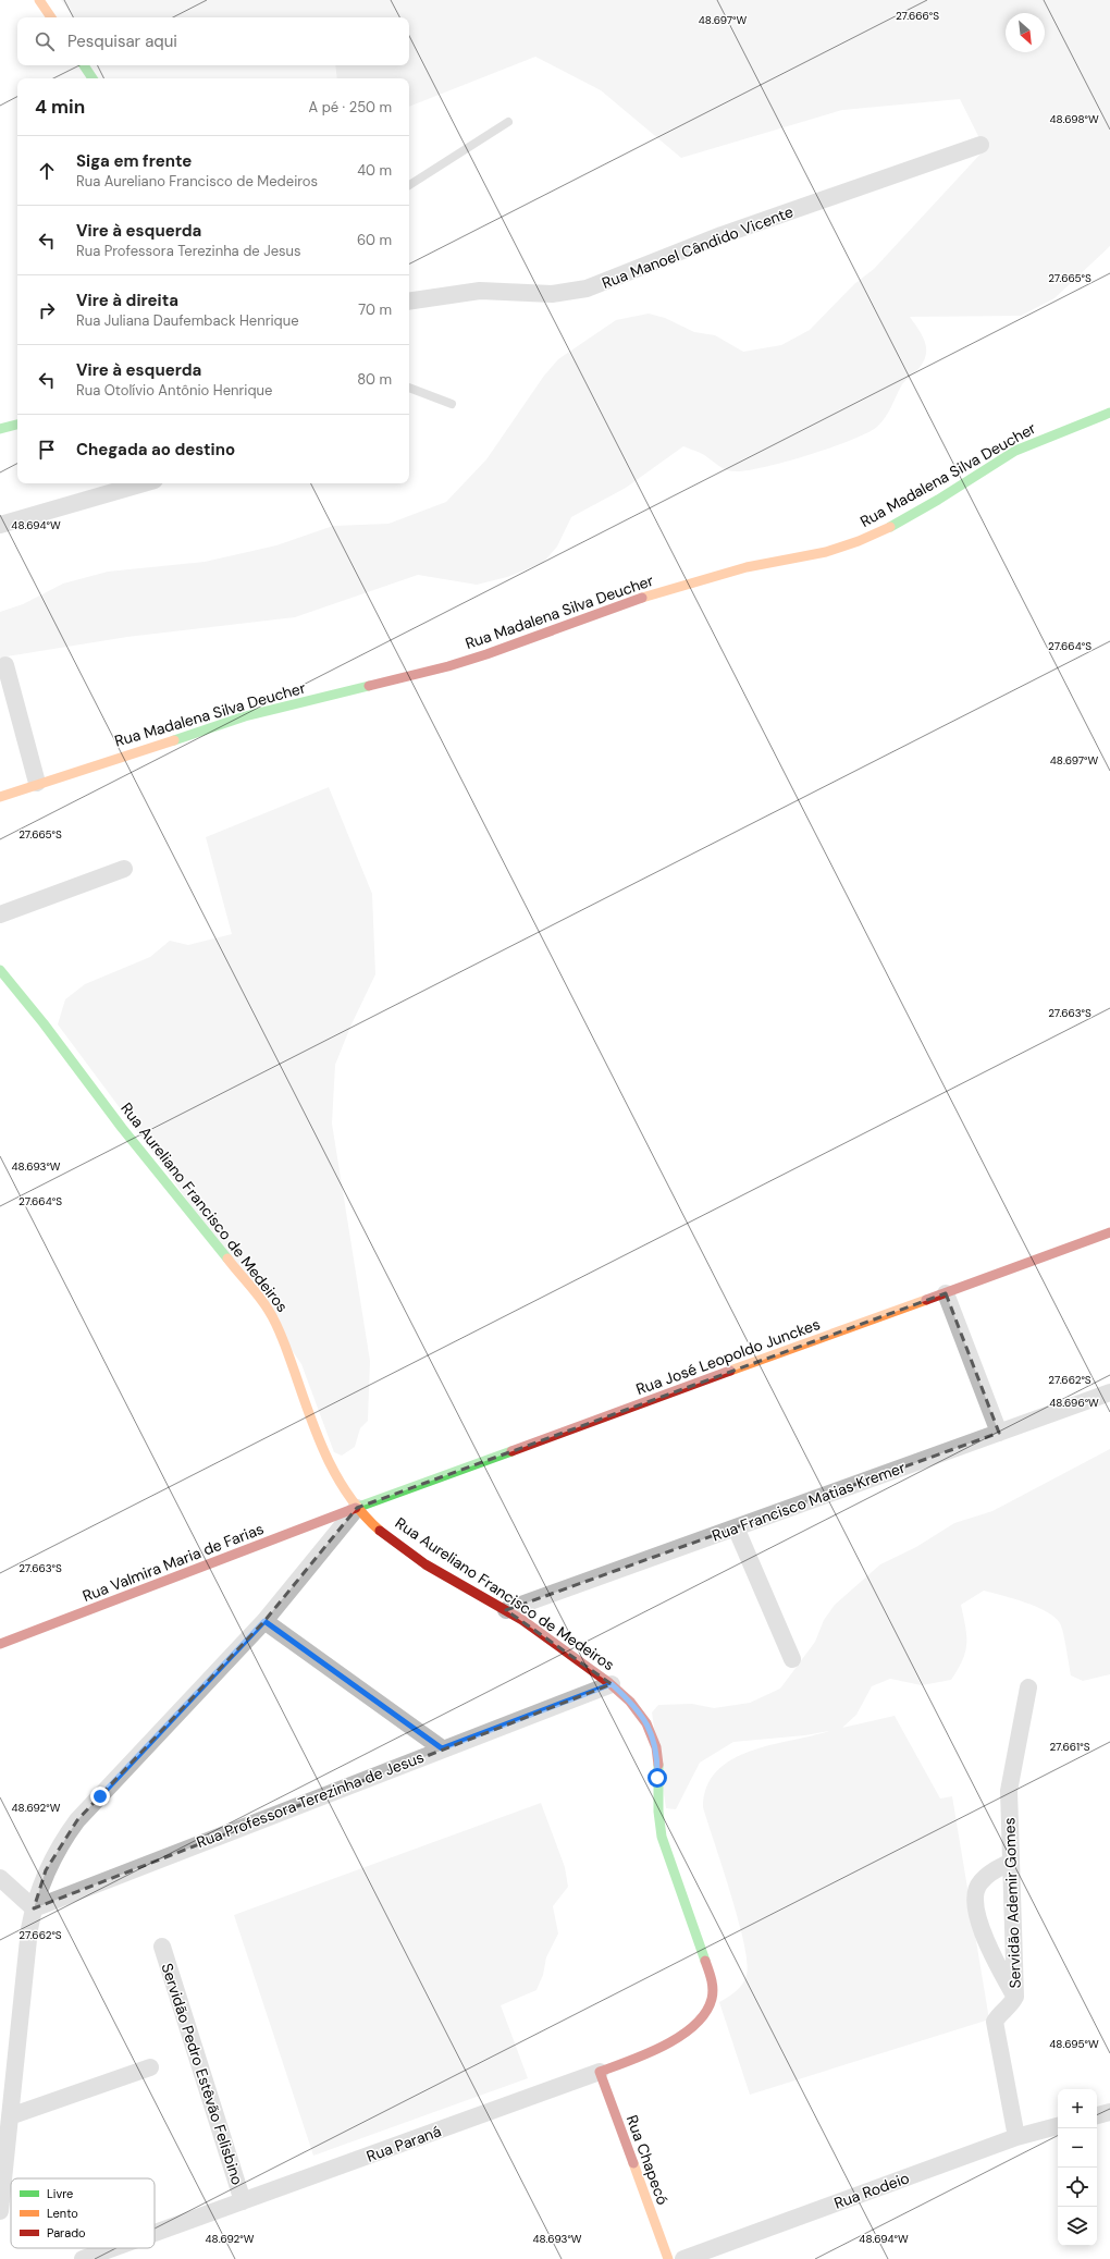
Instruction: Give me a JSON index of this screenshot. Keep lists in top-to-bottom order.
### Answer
{
  "streets": {
    "street": [
      "Rua Manoel Cândido Vicente",
      "Rua Madalena Silva Deucher",
      "Rua Aureliano Francisco de Medeiros",
      "Rua José Leopoldo Junckes",
      "Rua Francisco Matias Kremer",
      "Rua Valmira Maria de Farias",
      "Rua Professora Terezinha de Jesus",
      "Servidão Ademir Gomes",
      "Servidão Pedro Estêvão Felisbino",
      "Rua Paraná",
      "Rua Chapecó",
      "Rua Rodeio"
    ]
  },
  "crossings": [
    ["Rua Aureliano Francisco de Medeiros", "Rua José Leopoldo Junckes"],
    ["Rua Aureliano Francisco de Medeiros", "Rua Francisco Matias Kremer"],
    ["Rua Aureliano Francisco de Medeiros", "Rua Valmira Maria de Farias"],
    ["Rua Aureliano Francisco de Medeiros", "Rua Professora Terezinha de Jesus"],
    ["Rua Aureliano Francisco de Medeiros", "Rua Paraná"],
    ["Rua José Leopoldo Junckes", "Rua Valmira Maria de Farias"],
    ["Servidão Ademir Gomes", "Rua Rodeio"],
    ["Servidão Pedro Estêvão Felisbino", "Rua Paraná"],
    ["Rua Paraná", "Rua Chapecó"]
  ],
  "legend": ["Livre", "Lento", "Parado"],
  "north": "bottom right",
  "page": {
    "search": "Pesquisar aqui",
    "heading": ["4 min", "A pé · 250 m"],
    "list": [
      ["Siga em frente", "Rua Aureliano Francisco de Medeiros", "40 m"],
      ["Vire à esquerda", "Rua Professora Terezinha de Jesus", "60 m"],
      ["Vire à direita", "Rua Juliana Daufemback Henrique", "70 m"],
      ["Vire à esquerda", "Rua Otolívio Antônio Henrique", "80 m"],
      "Chegada ao destino"
    ],
    "map_buttons": ["+", "−"]
  },
  "coordinates": [
    "27.666°S",
    "48.697°W",
    "48.698°W",
    "27.665°S",
    "48.694°W",
    "27.664°S",
    "27.663°S",
    "48.693°W",
    "27.662°S",
    "48.696°W",
    "27.661°S",
    "48.692°W",
    "48.695°W"
  ]
}
